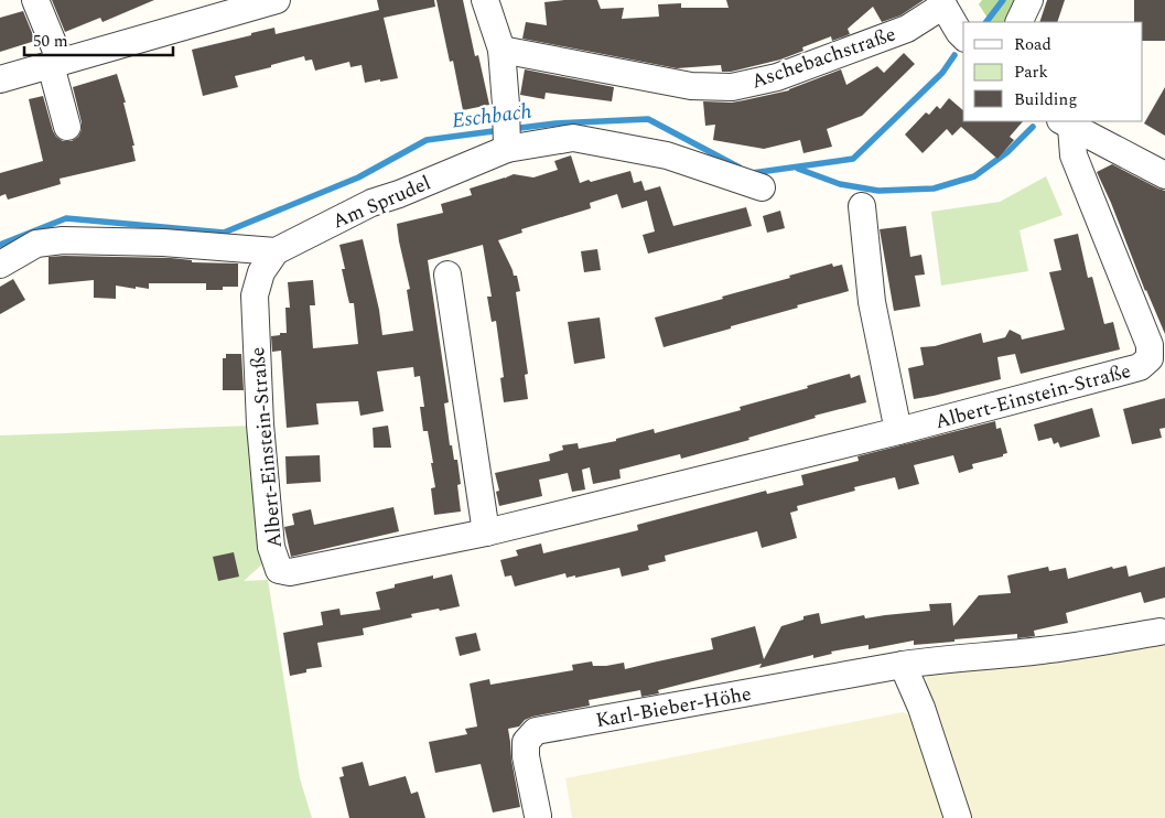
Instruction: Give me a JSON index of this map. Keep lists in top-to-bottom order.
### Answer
{
  "streets": {
    "street": [
      "Aschebachstraße",
      "Am Sprudel",
      "Albert-Einstein-Straße",
      "Karl-Bieber-Höhe"
    ]
  },
  "crossings": [
    ["Am Sprudel", "Albert-Einstein-Straße"]
  ],
  "water": ["Eschbach"],
  "legend": ["Road", "Park", "Building"],
  "scale_bar": "50 m"
}
